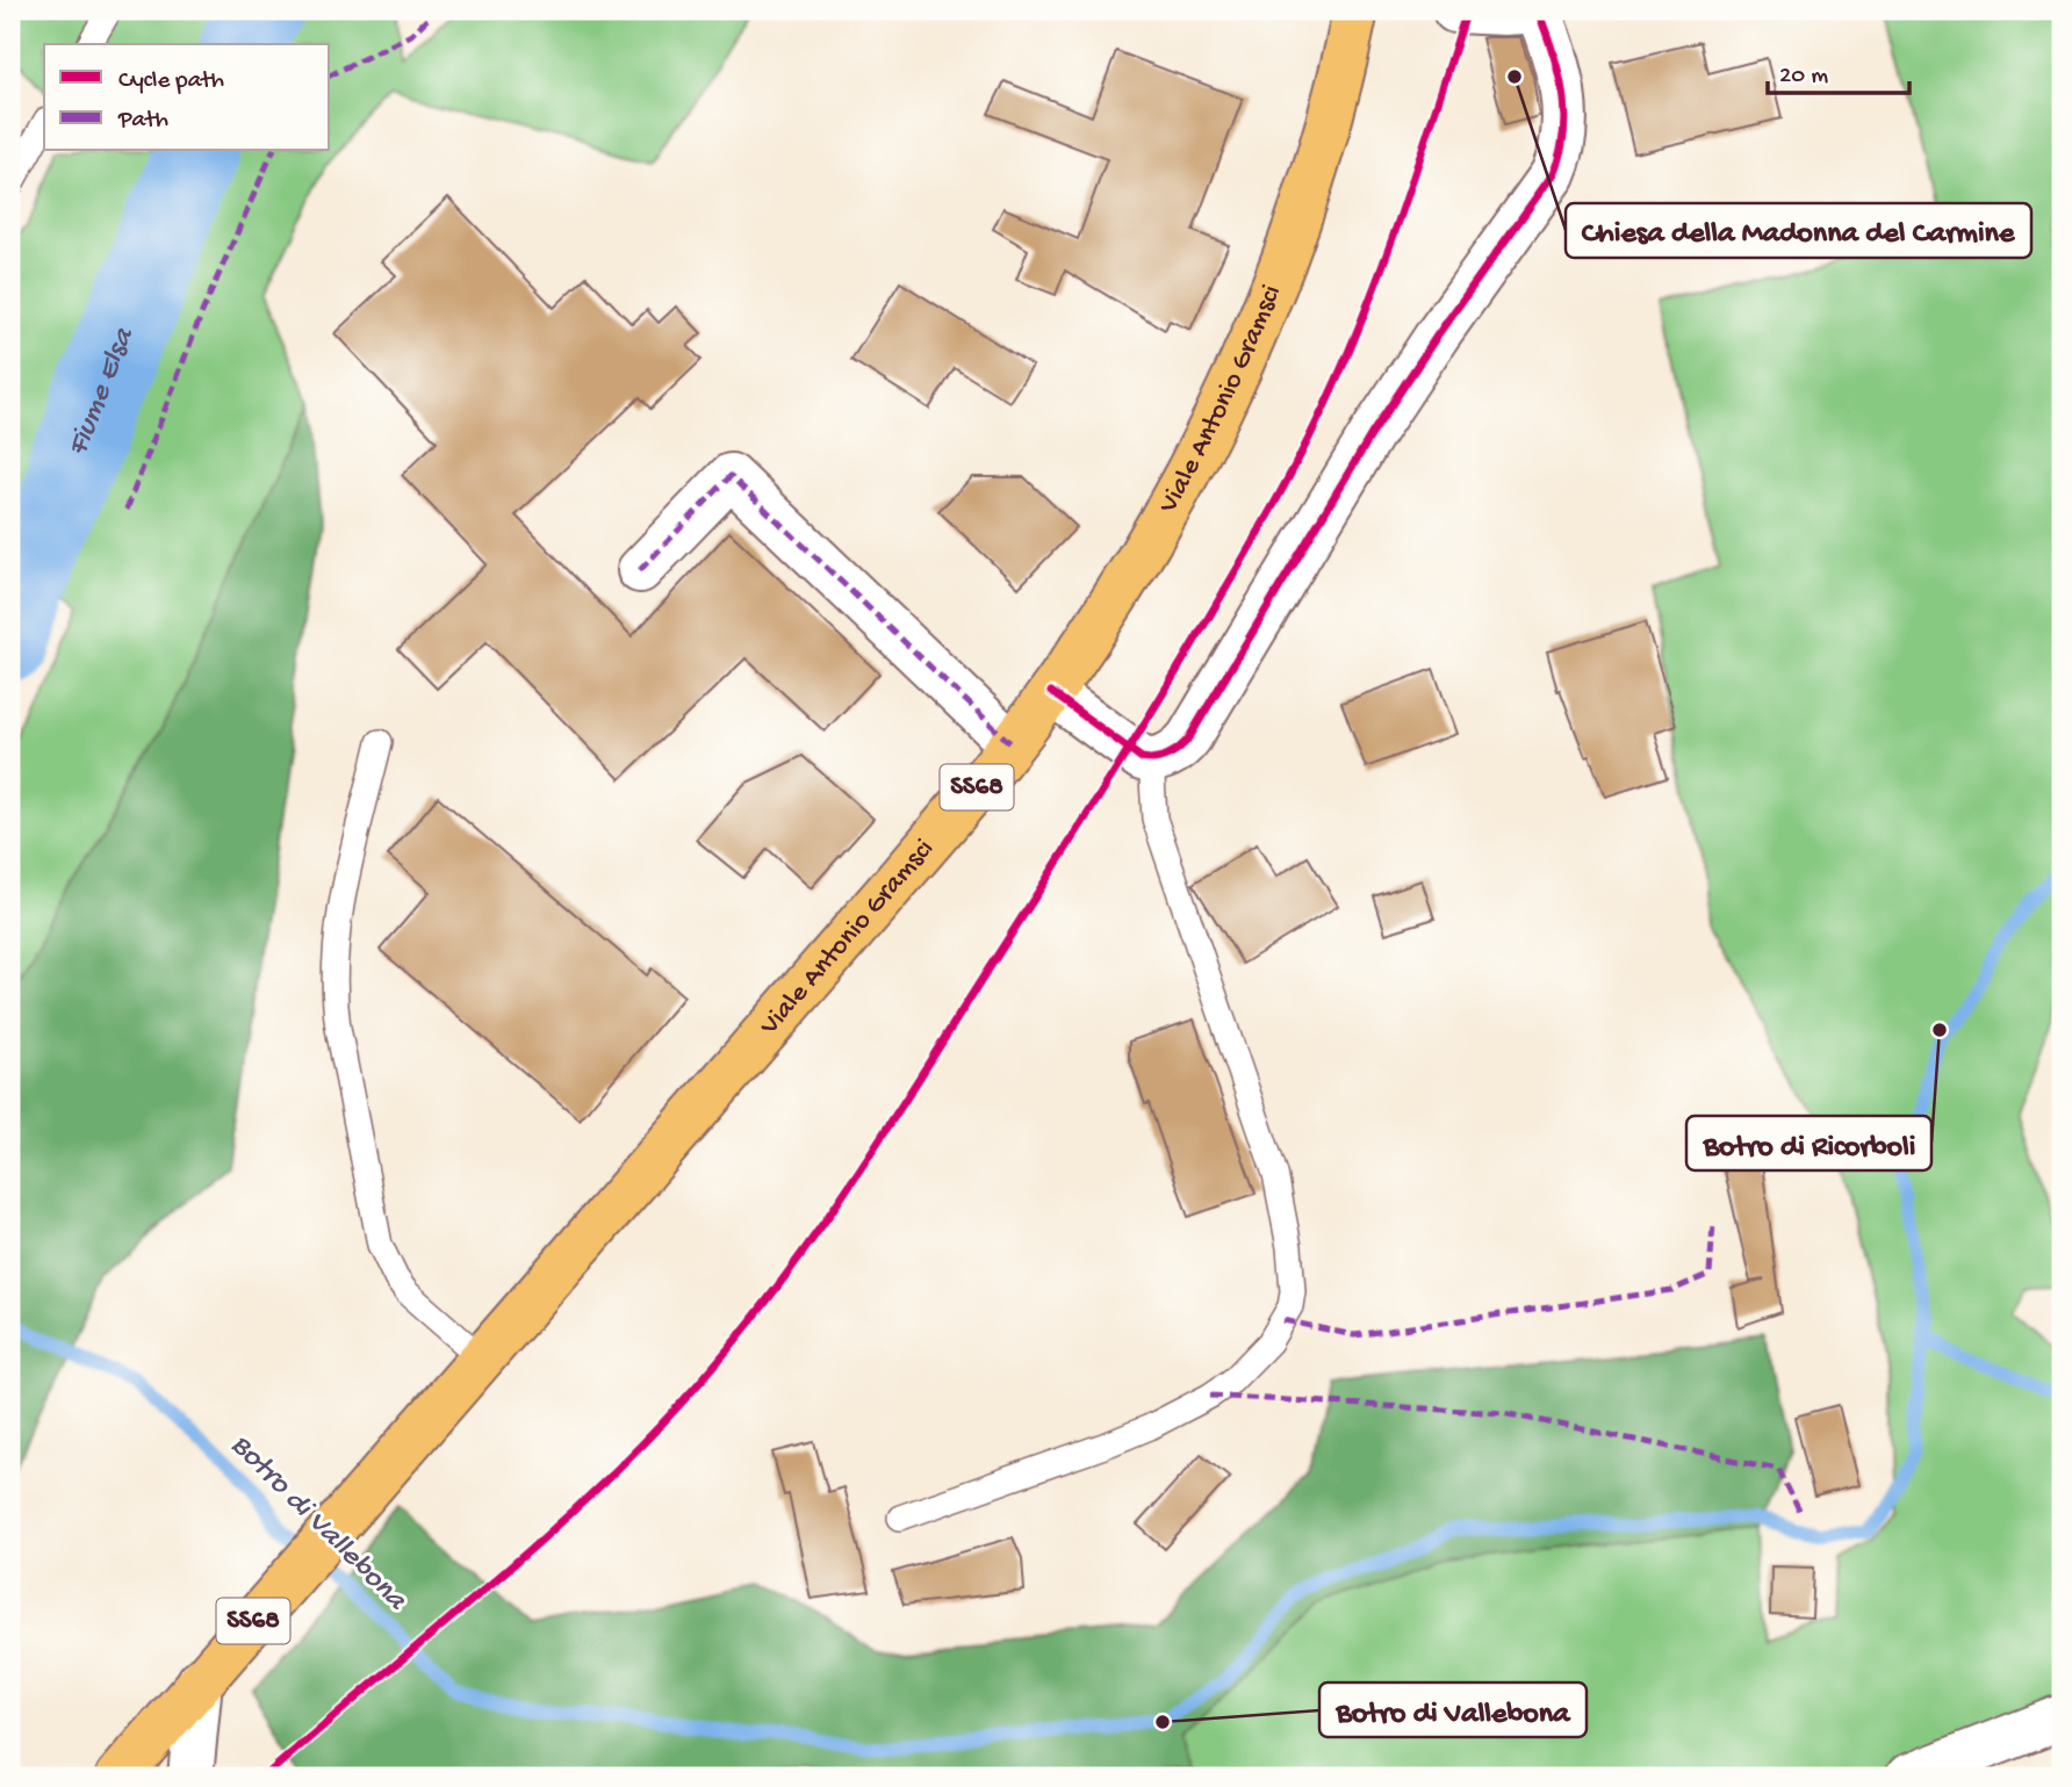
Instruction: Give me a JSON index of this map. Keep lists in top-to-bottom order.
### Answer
{
  "streets": {
    "main road": ["Viale Antonio Gramsci", "SS68"]
  },
  "crossings": [
    ["Viale Antonio Gramsci", "SS68"]
  ],
  "water": ["Fiume Elsa", "Botro di Vallebona"],
  "places": ["Chiesa della Madonna del Carmine", "Botro di Ricorboli", "Botro di Vallebona"],
  "legend": ["Cycle path", "Path"],
  "scale_bar": "20 m"
}
